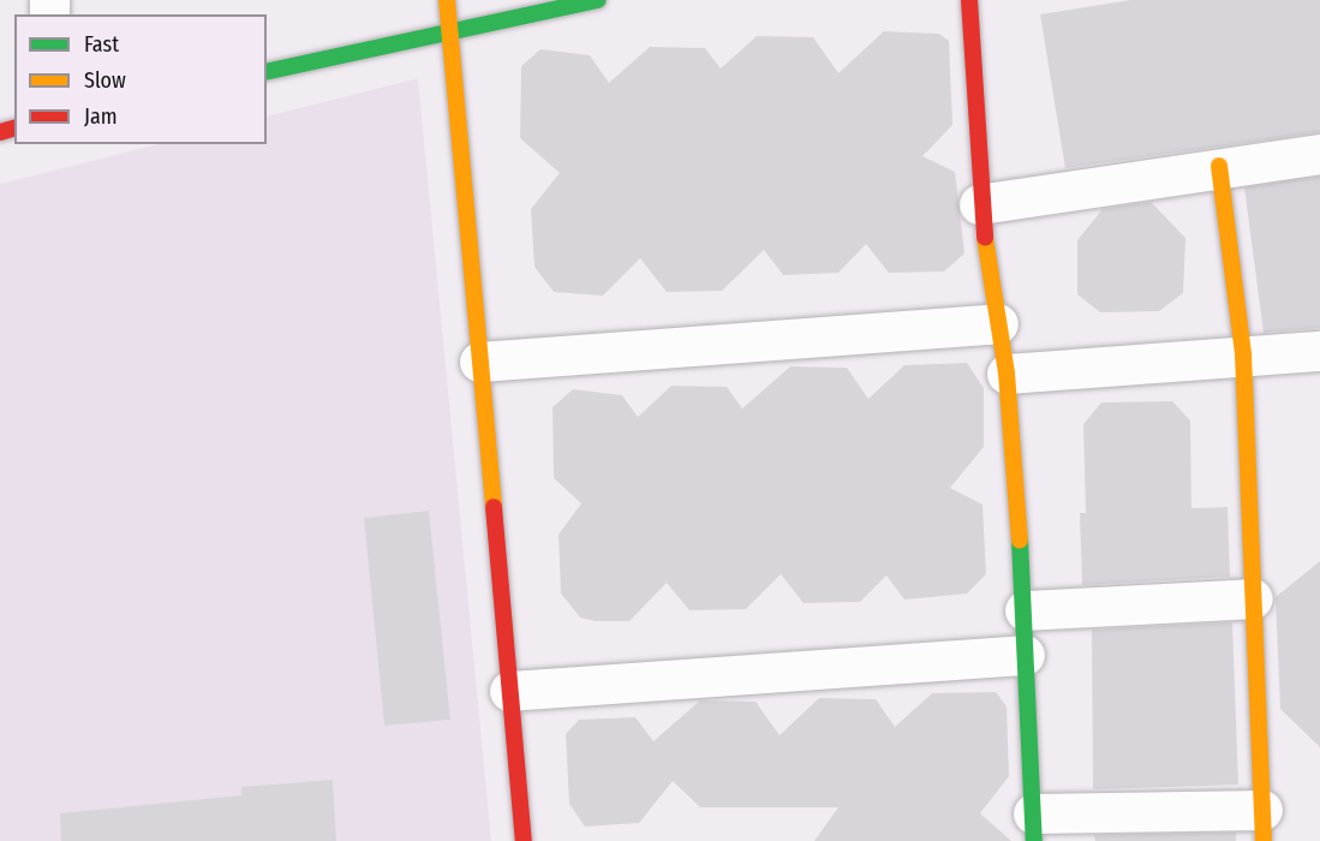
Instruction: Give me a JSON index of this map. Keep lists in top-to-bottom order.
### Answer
{
  "legend": ["Fast", "Slow", "Jam"]
}
